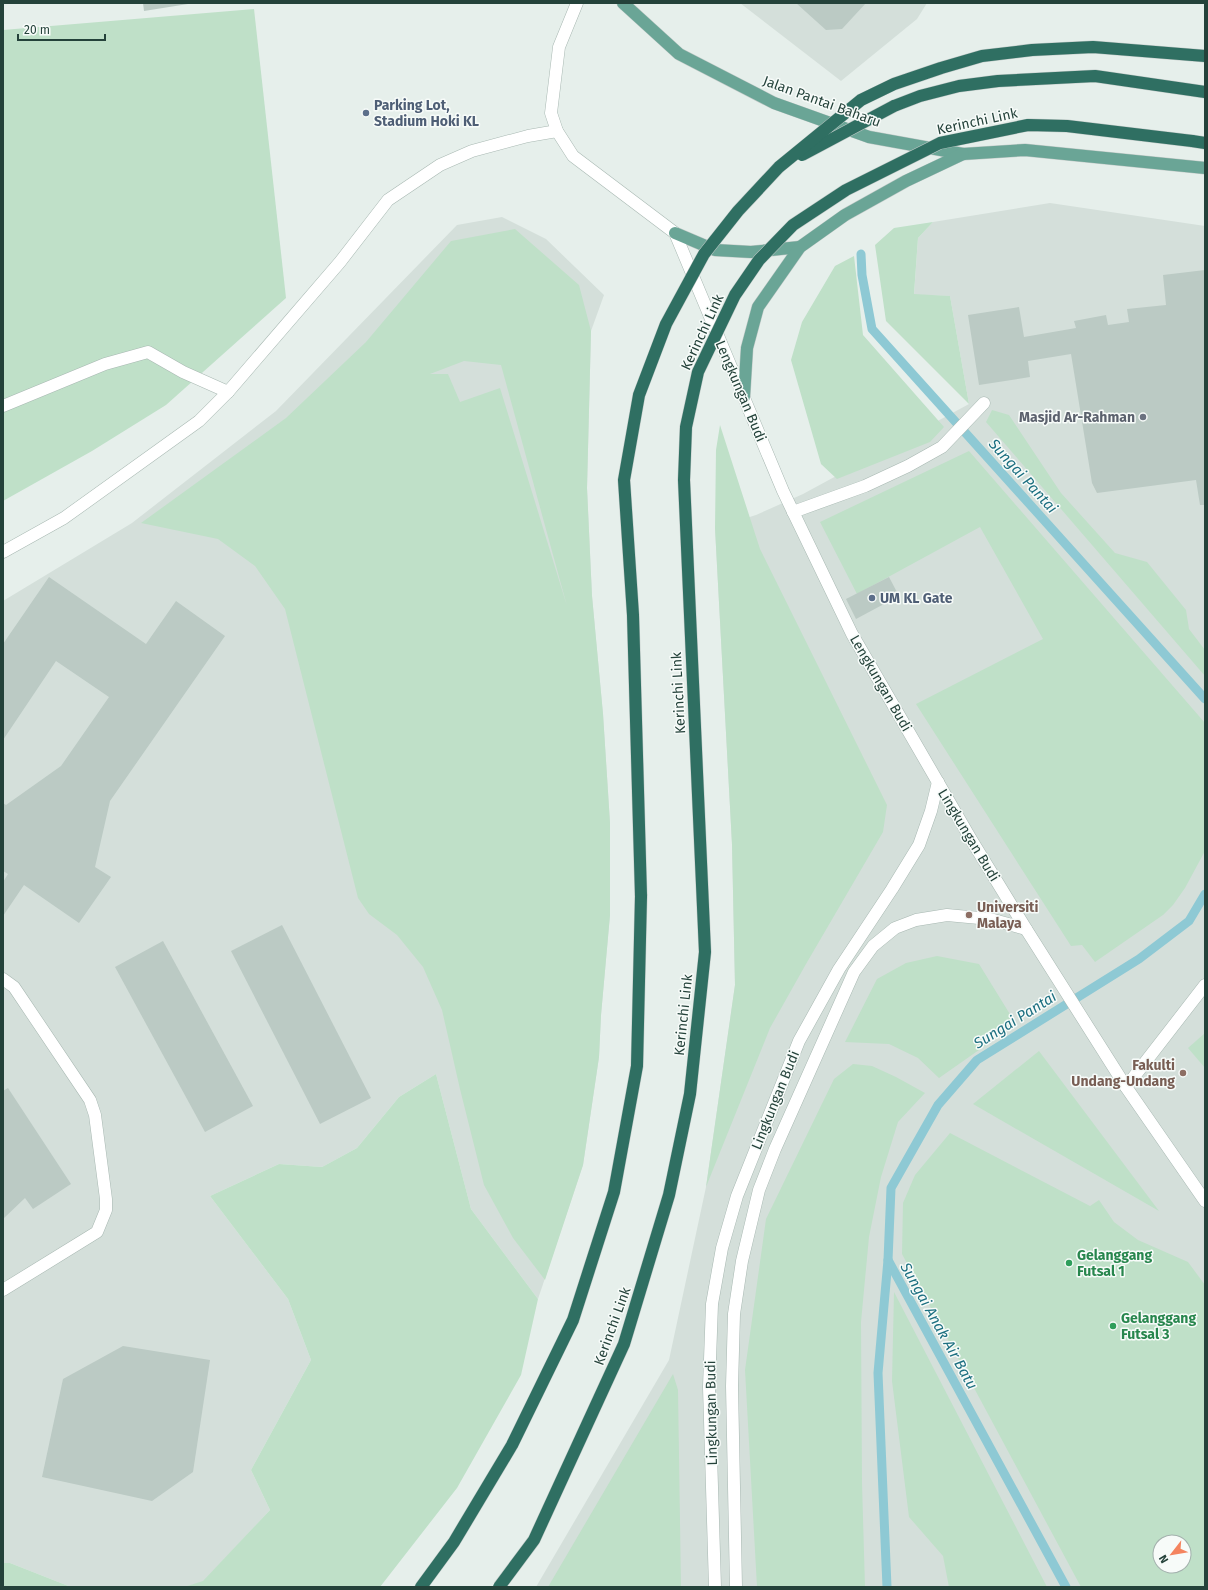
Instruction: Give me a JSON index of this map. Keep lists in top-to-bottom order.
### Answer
{
  "streets": {
    "highway": ["Kerinchi Link"],
    "main road": ["Jalan Pantai Baharu"],
    "street": ["Lengkungan Budi", "Lingkungan Budi"]
  },
  "crossings": [
    ["Lengkungan Budi", "Lingkungan Budi"]
  ],
  "water": ["Sungai Pantai", "Sungai Anak Air Batu"],
  "places": [
    "Parking Lot, Stadium Hoki KL",
    "Masjid Ar-Rahman",
    "UM KL Gate",
    "Universiti Malaya",
    "Fakulti Undang-Undang",
    "Gelanggang Futsal 1",
    "Gelanggang Futsal 3"
  ],
  "scale_bar": "20 m",
  "north": "bottom left"
}
